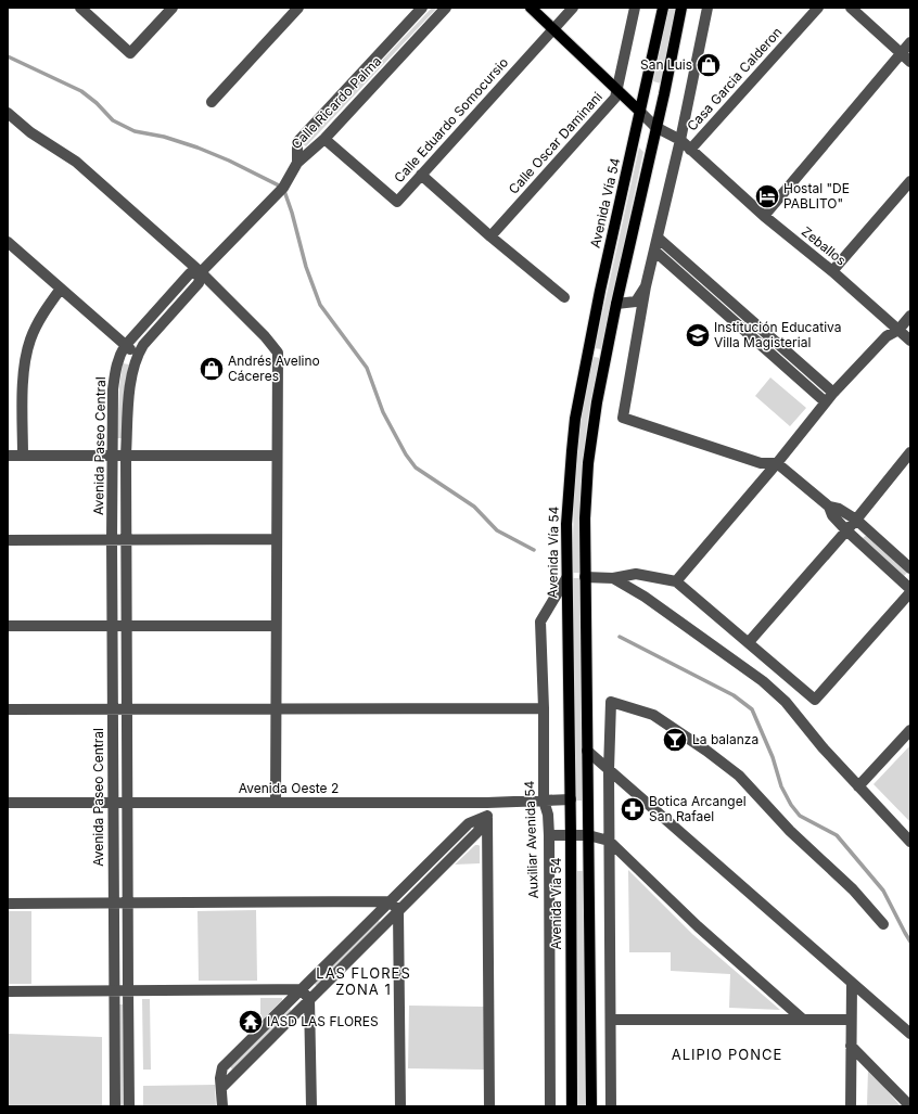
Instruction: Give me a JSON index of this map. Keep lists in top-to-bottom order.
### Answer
{
  "streets": {
    "main road": ["Avenida Vía 54"],
    "street": [
      "Casa Garcia Calderon",
      "Calle Ricardo Palma",
      "Calle Eduardo Somocursio",
      "Calle Oscar Daminani",
      "Zeballos",
      "Avenida Paseo Central",
      "Avenida Oeste 2",
      "Auxiliar Avenida 54"
    ]
  },
  "crossings": [
    ["Casa Garcia Calderon", "Zeballos"],
    ["Calle Ricardo Palma", "Calle Eduardo Somocursio"],
    ["Avenida Vía 54", "Zeballos"],
    ["Avenida Vía 54", "Avenida Oeste 2"],
    ["Avenida Vía 54", "Auxiliar Avenida 54"],
    ["Avenida Paseo Central", "Avenida Oeste 2"],
    ["Avenida Oeste 2", "Auxiliar Avenida 54"]
  ],
  "districts": ["LAS FLORES ZONA 1", "ALIPIO PONCE"],
  "places": {
    "shop": ["San Luis", "Andrés Avelino Cáceres"],
    "hotel": ["Hostal \"DE PABLITO\""],
    "school or university": ["Institución Educativa Villa Magisterial"],
    "bar": ["La balanza"],
    "pharmacy": ["Botica Arcangel San Rafael"],
    "temple": ["IASD LAS FLORES"]
  }
}
